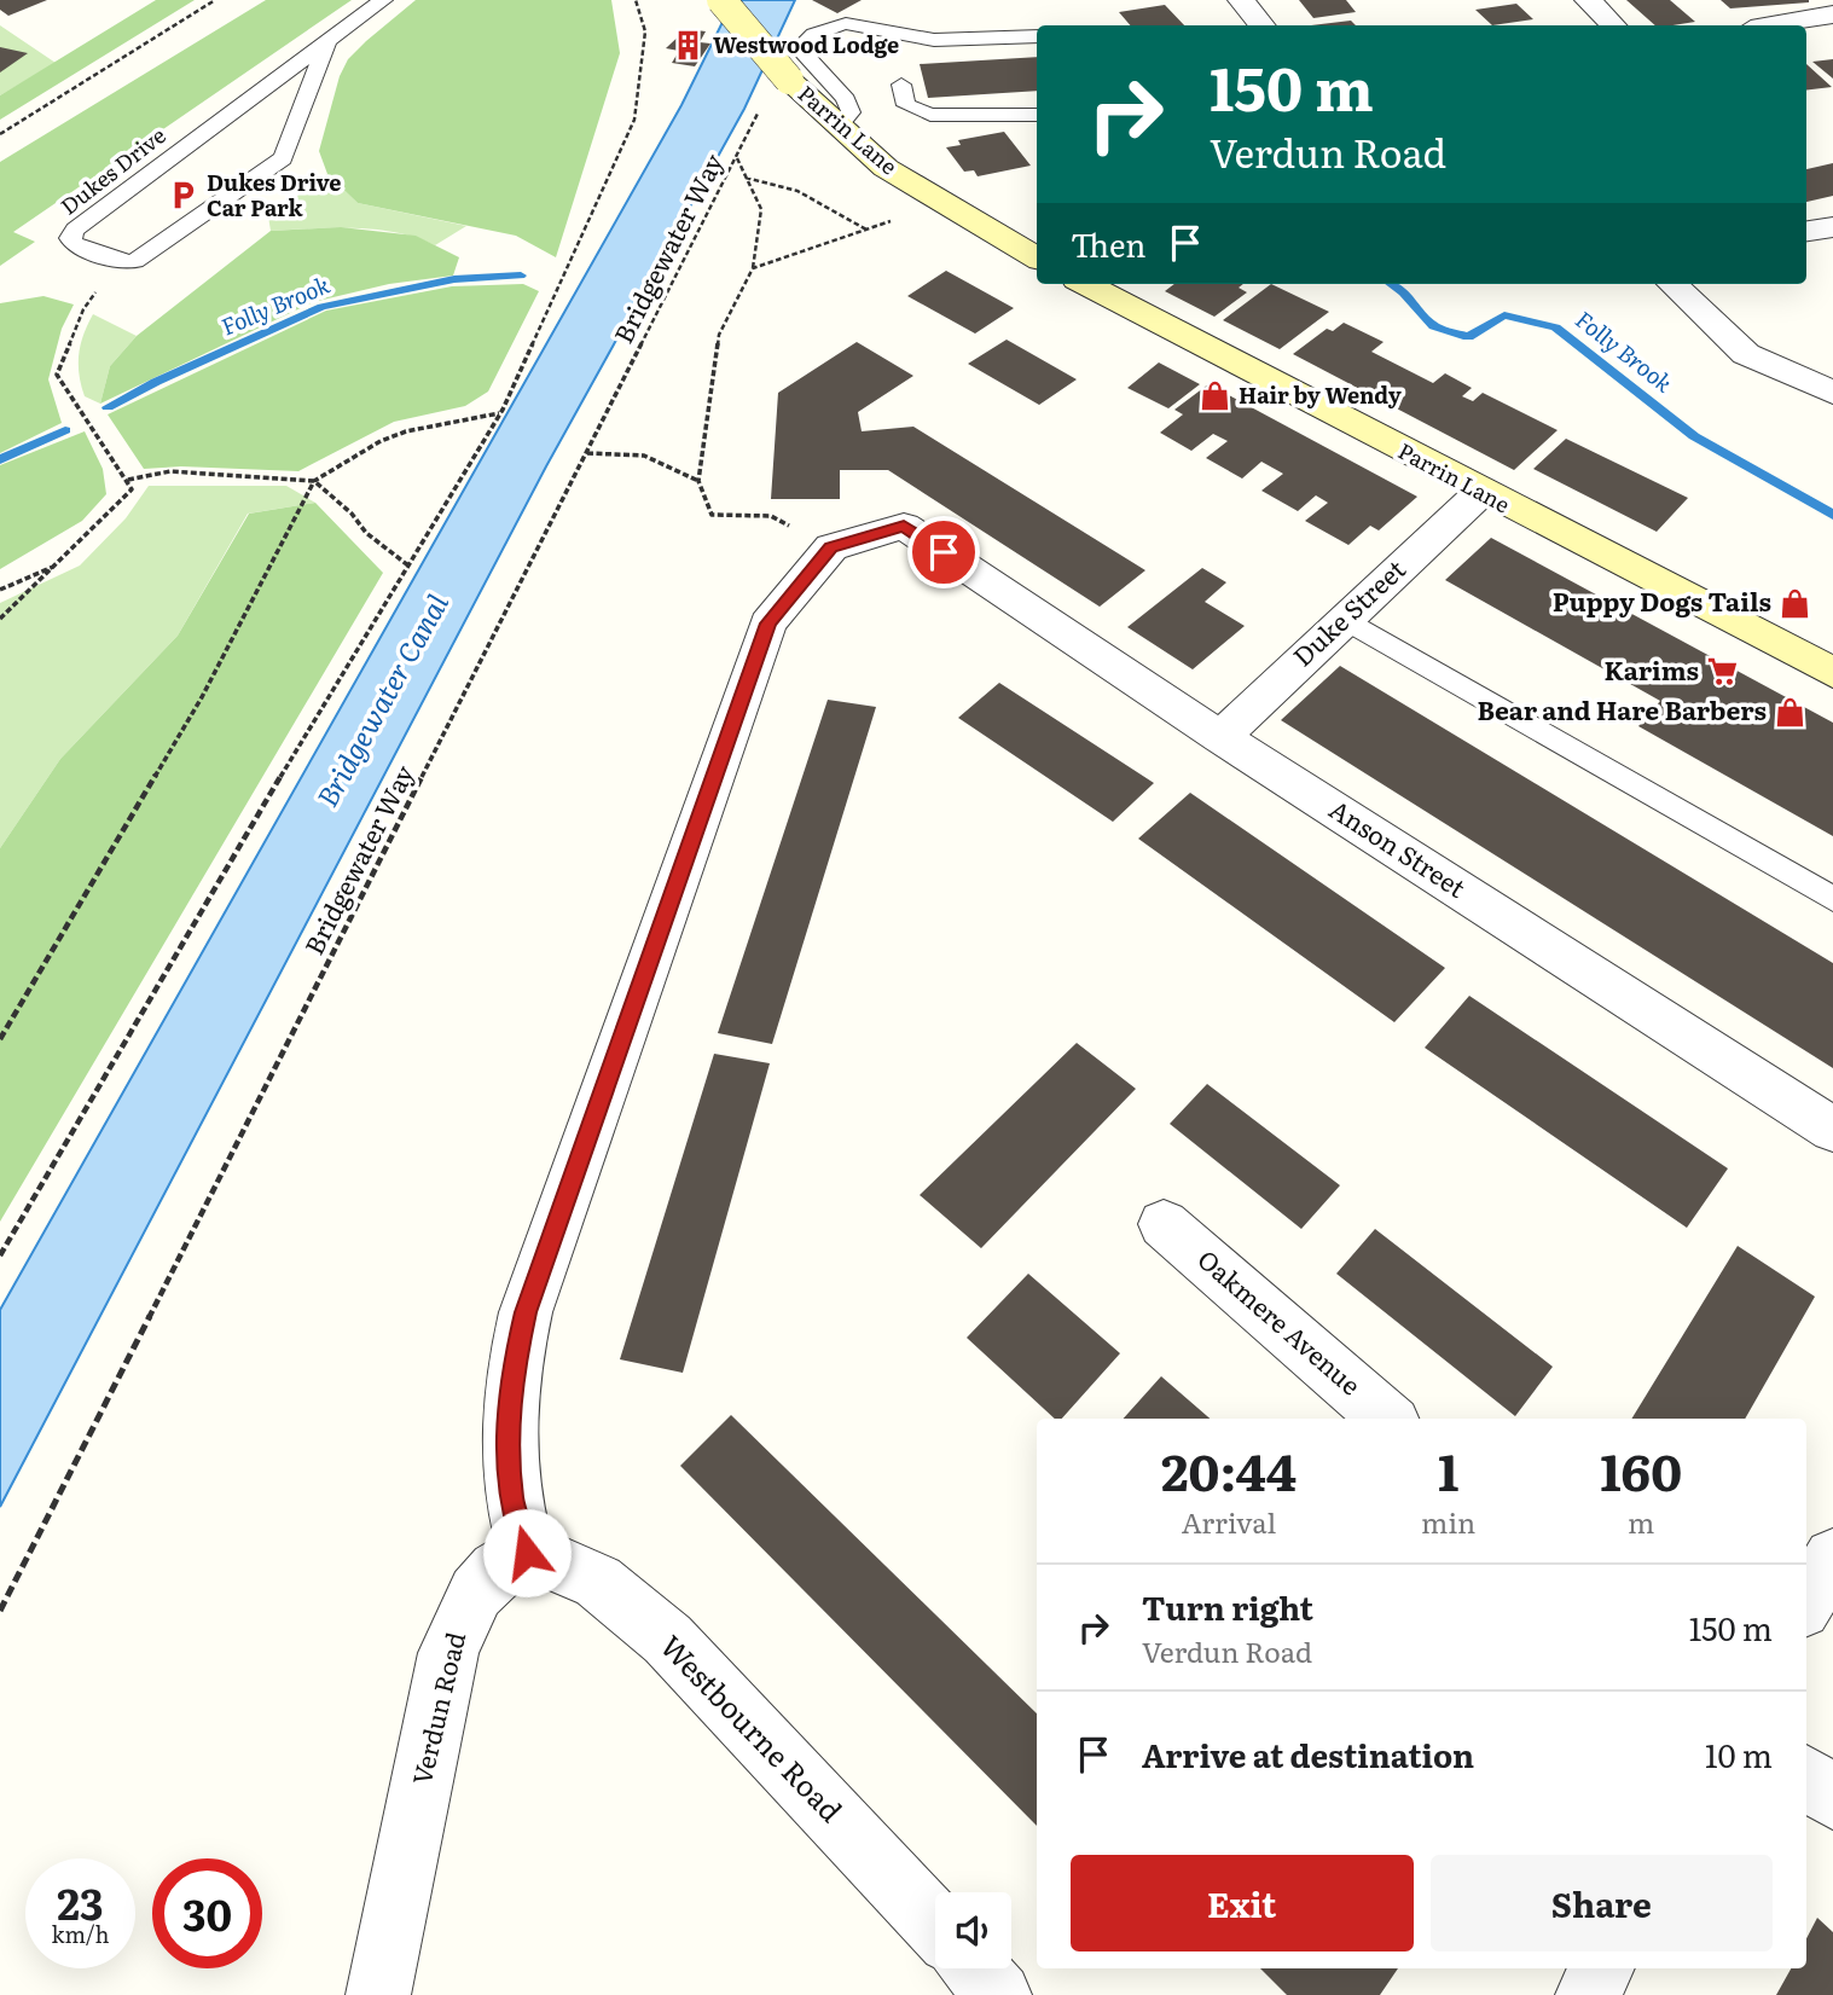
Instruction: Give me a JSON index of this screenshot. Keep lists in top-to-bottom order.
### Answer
{
  "streets": {
    "main road": ["Parrin Lane"],
    "street": [
      "Duke Street",
      "Anson Street",
      "Oakmere Avenue",
      "Verdun Road",
      "Westbourne Road"
    ],
    "lane": ["Dukes Drive"],
    "path": ["Bridgewater Way"]
  },
  "crossings": [
    ["Parrin Lane", "Duke Street"],
    ["Duke Street", "Anson Street"],
    ["Anson Street", "Verdun Road"],
    ["Anson Street", "Westbourne Road"],
    ["Verdun Road", "Westbourne Road"]
  ],
  "water": ["Folly Brook", "Bridgewater Canal"],
  "places": {
    "building": ["Westwood Lodge"],
    "parking": ["Dukes Drive Car Park"],
    "shop": ["Hair by Wendy", "Puppy Dogs Tails", "Bear and Hare Barbers"],
    "supermarket": ["Karims"]
  },
  "page": {
    "turn": ["150 m", "Verdun Road"],
    "then": "Then",
    "eta": [
      "20:44",
      "Arrival",
      "1",
      "min",
      "160",
      "m"
    ],
    "list": [
      {
        "name": "Turn right",
        "note": "Verdun Road",
        "value": "150 m"
      },
      {
        "name": "Arrive at destination",
        "value": "10 m"
      }
    ],
    "buttons": ["Exit", "Share"],
    "speed": "23 km/h",
    "limit": "30"
  }
}
